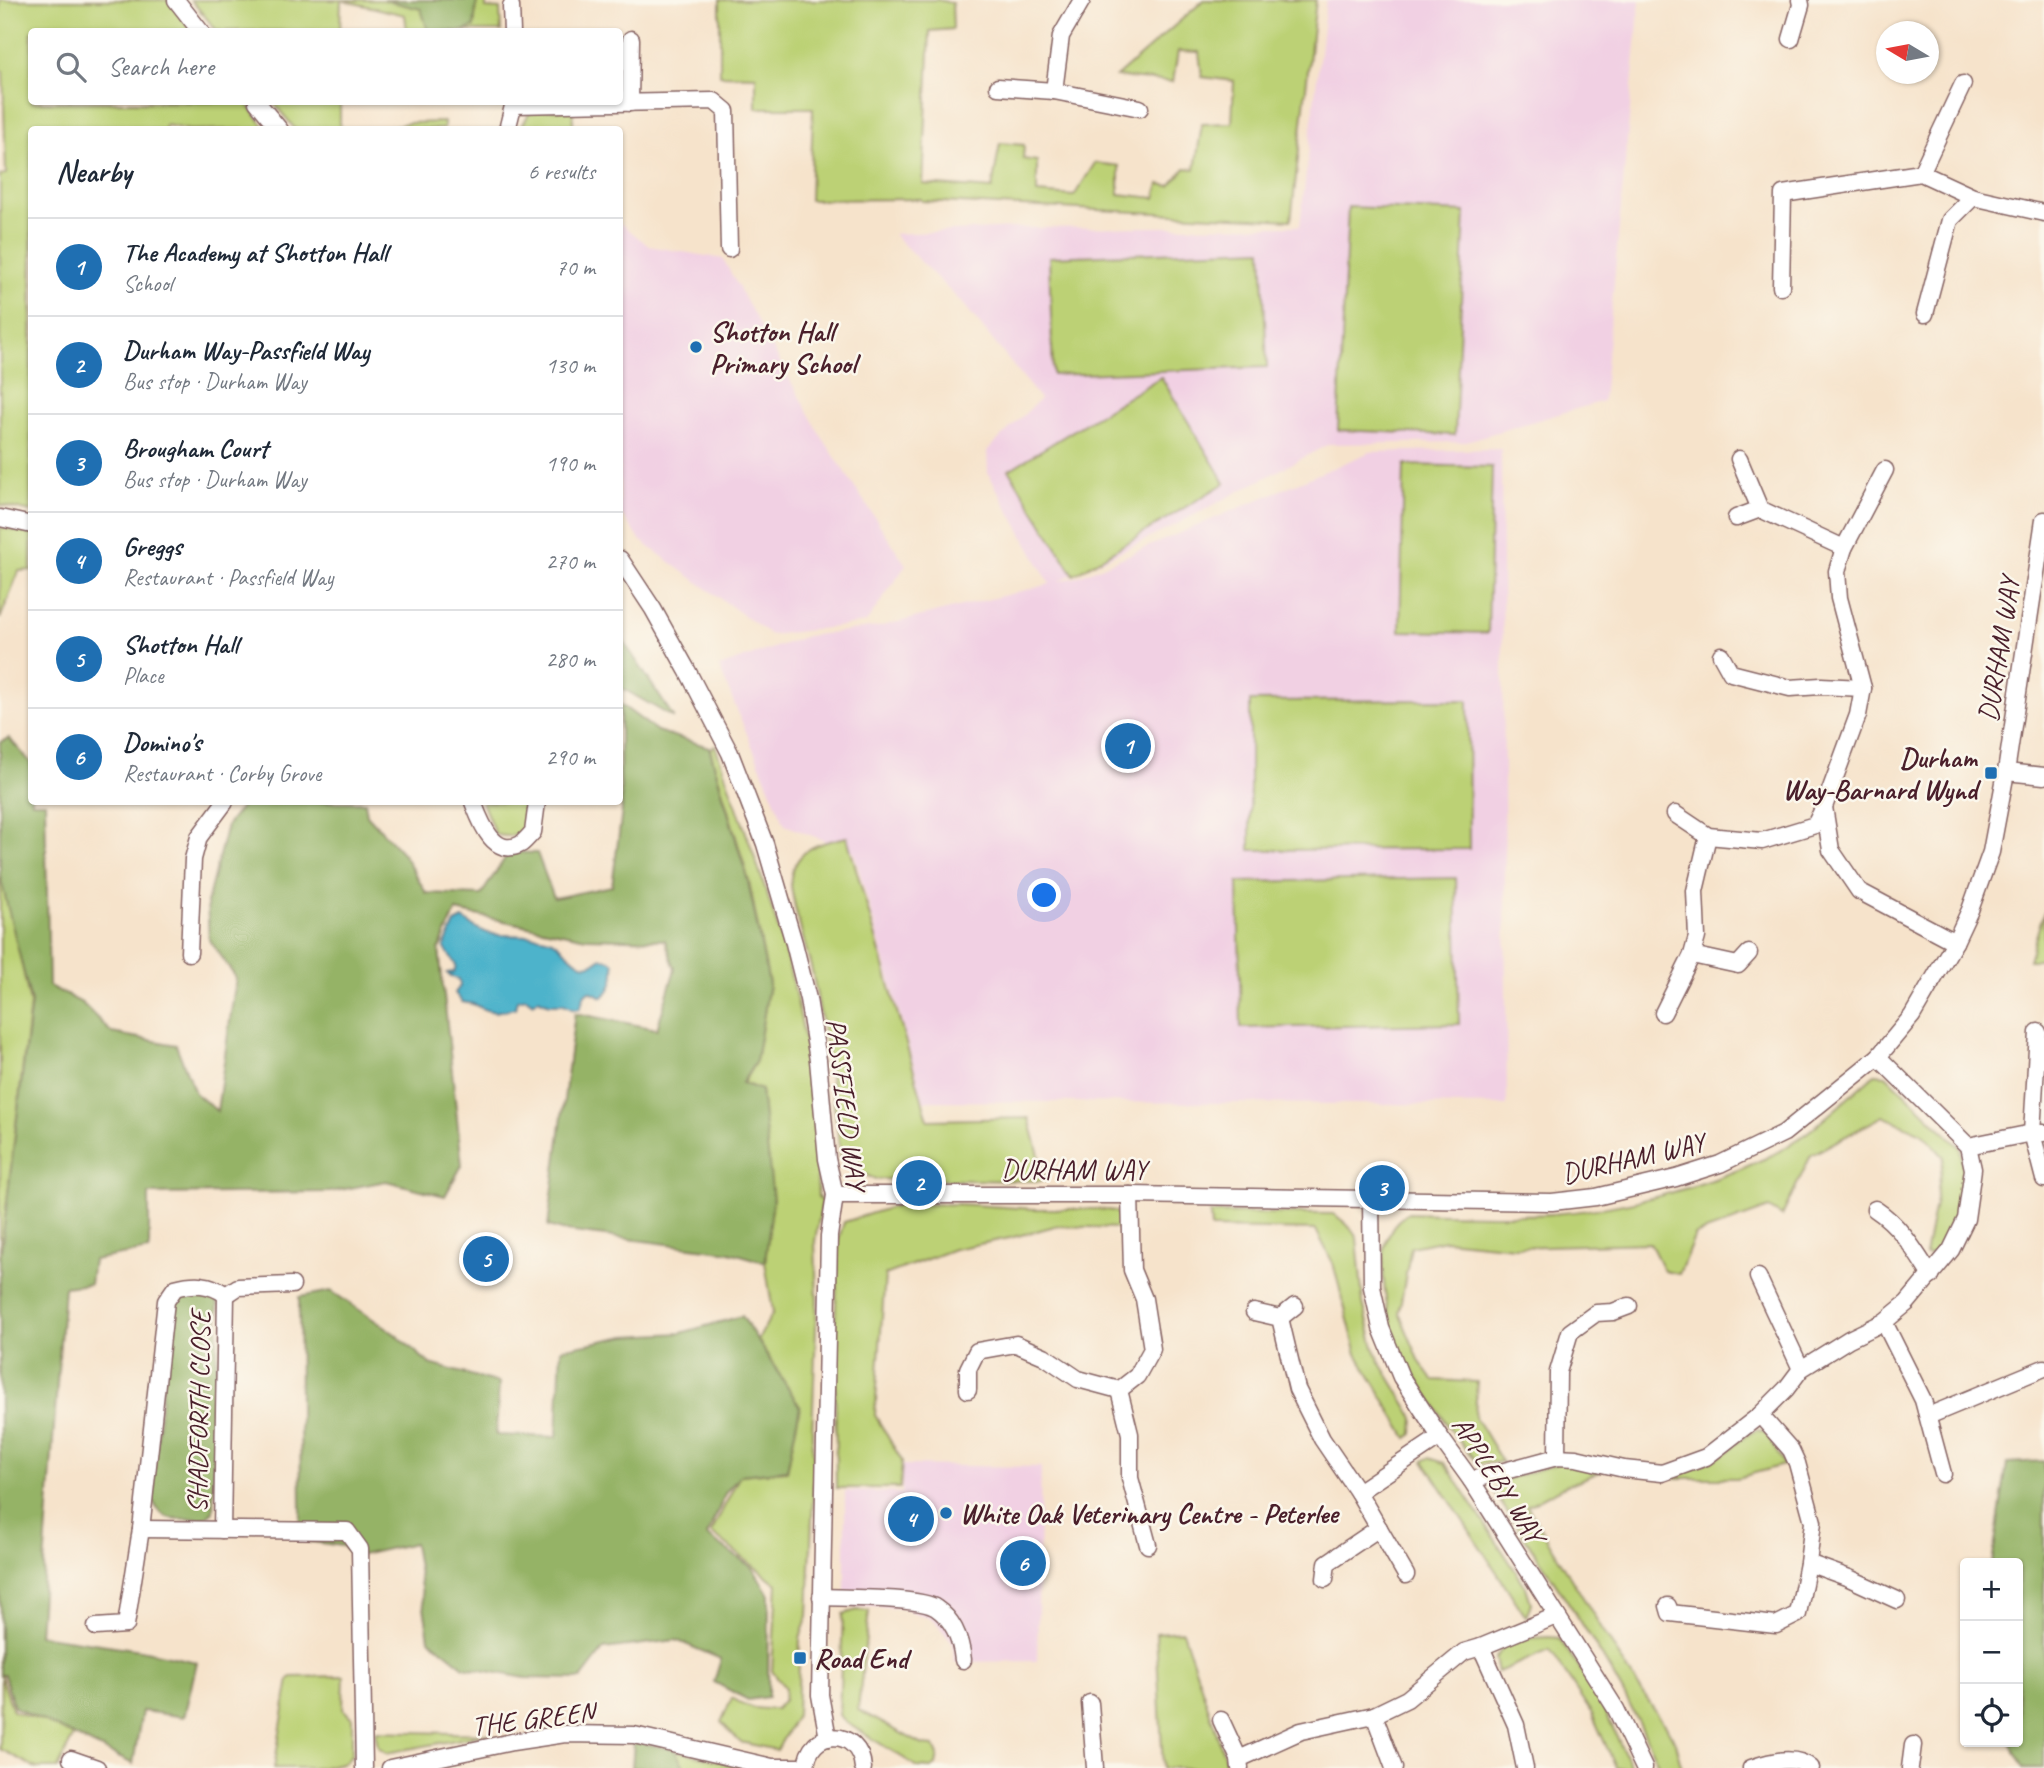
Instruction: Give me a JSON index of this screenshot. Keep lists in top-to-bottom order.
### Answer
{
  "streets": {
    "street": [
      "DURHAM WAY",
      "PASSFIELD WAY",
      "SHADFORTH CLOSE",
      "APPLEBY WAY",
      "THE GREEN"
    ]
  },
  "crossings": [
    ["DURHAM WAY", "PASSFIELD WAY"],
    ["DURHAM WAY", "APPLEBY WAY"]
  ],
  "places": {
    "other": ["Shotton Hall Primary School", "White Oak Veterinary Centre - Peterlee"],
    "transit": ["Durham Way-Barnard Wynd", "Road End"]
  },
  "north": "left",
  "page": {
    "search": "Search here",
    "heading": ["Nearby", "6 results"],
    "list": [
      {
        "mark": "1",
        "name": "The Academy at Shotton Hall",
        "note": "School",
        "value": "70 m"
      },
      {
        "mark": "2",
        "name": "Durham Way-Passfield Way",
        "note": "Bus stop · Durham Way",
        "value": "130 m"
      },
      {
        "mark": "3",
        "name": "Brougham Court",
        "note": "Bus stop · Durham Way",
        "value": "190 m"
      },
      {
        "mark": "4",
        "name": "Greggs",
        "note": "Restaurant · Passfield Way",
        "value": "270 m"
      },
      {
        "mark": "5",
        "name": "Shotton Hall",
        "note": "Place",
        "value": "280 m"
      },
      {
        "mark": "6",
        "name": "Domino's",
        "note": "Restaurant · Corby Grove",
        "value": "290 m"
      }
    ],
    "pins": [
      "1",
      "2",
      "3",
      "5",
      "4",
      "6"
    ],
    "map_buttons": ["+", "−"]
  }
}
